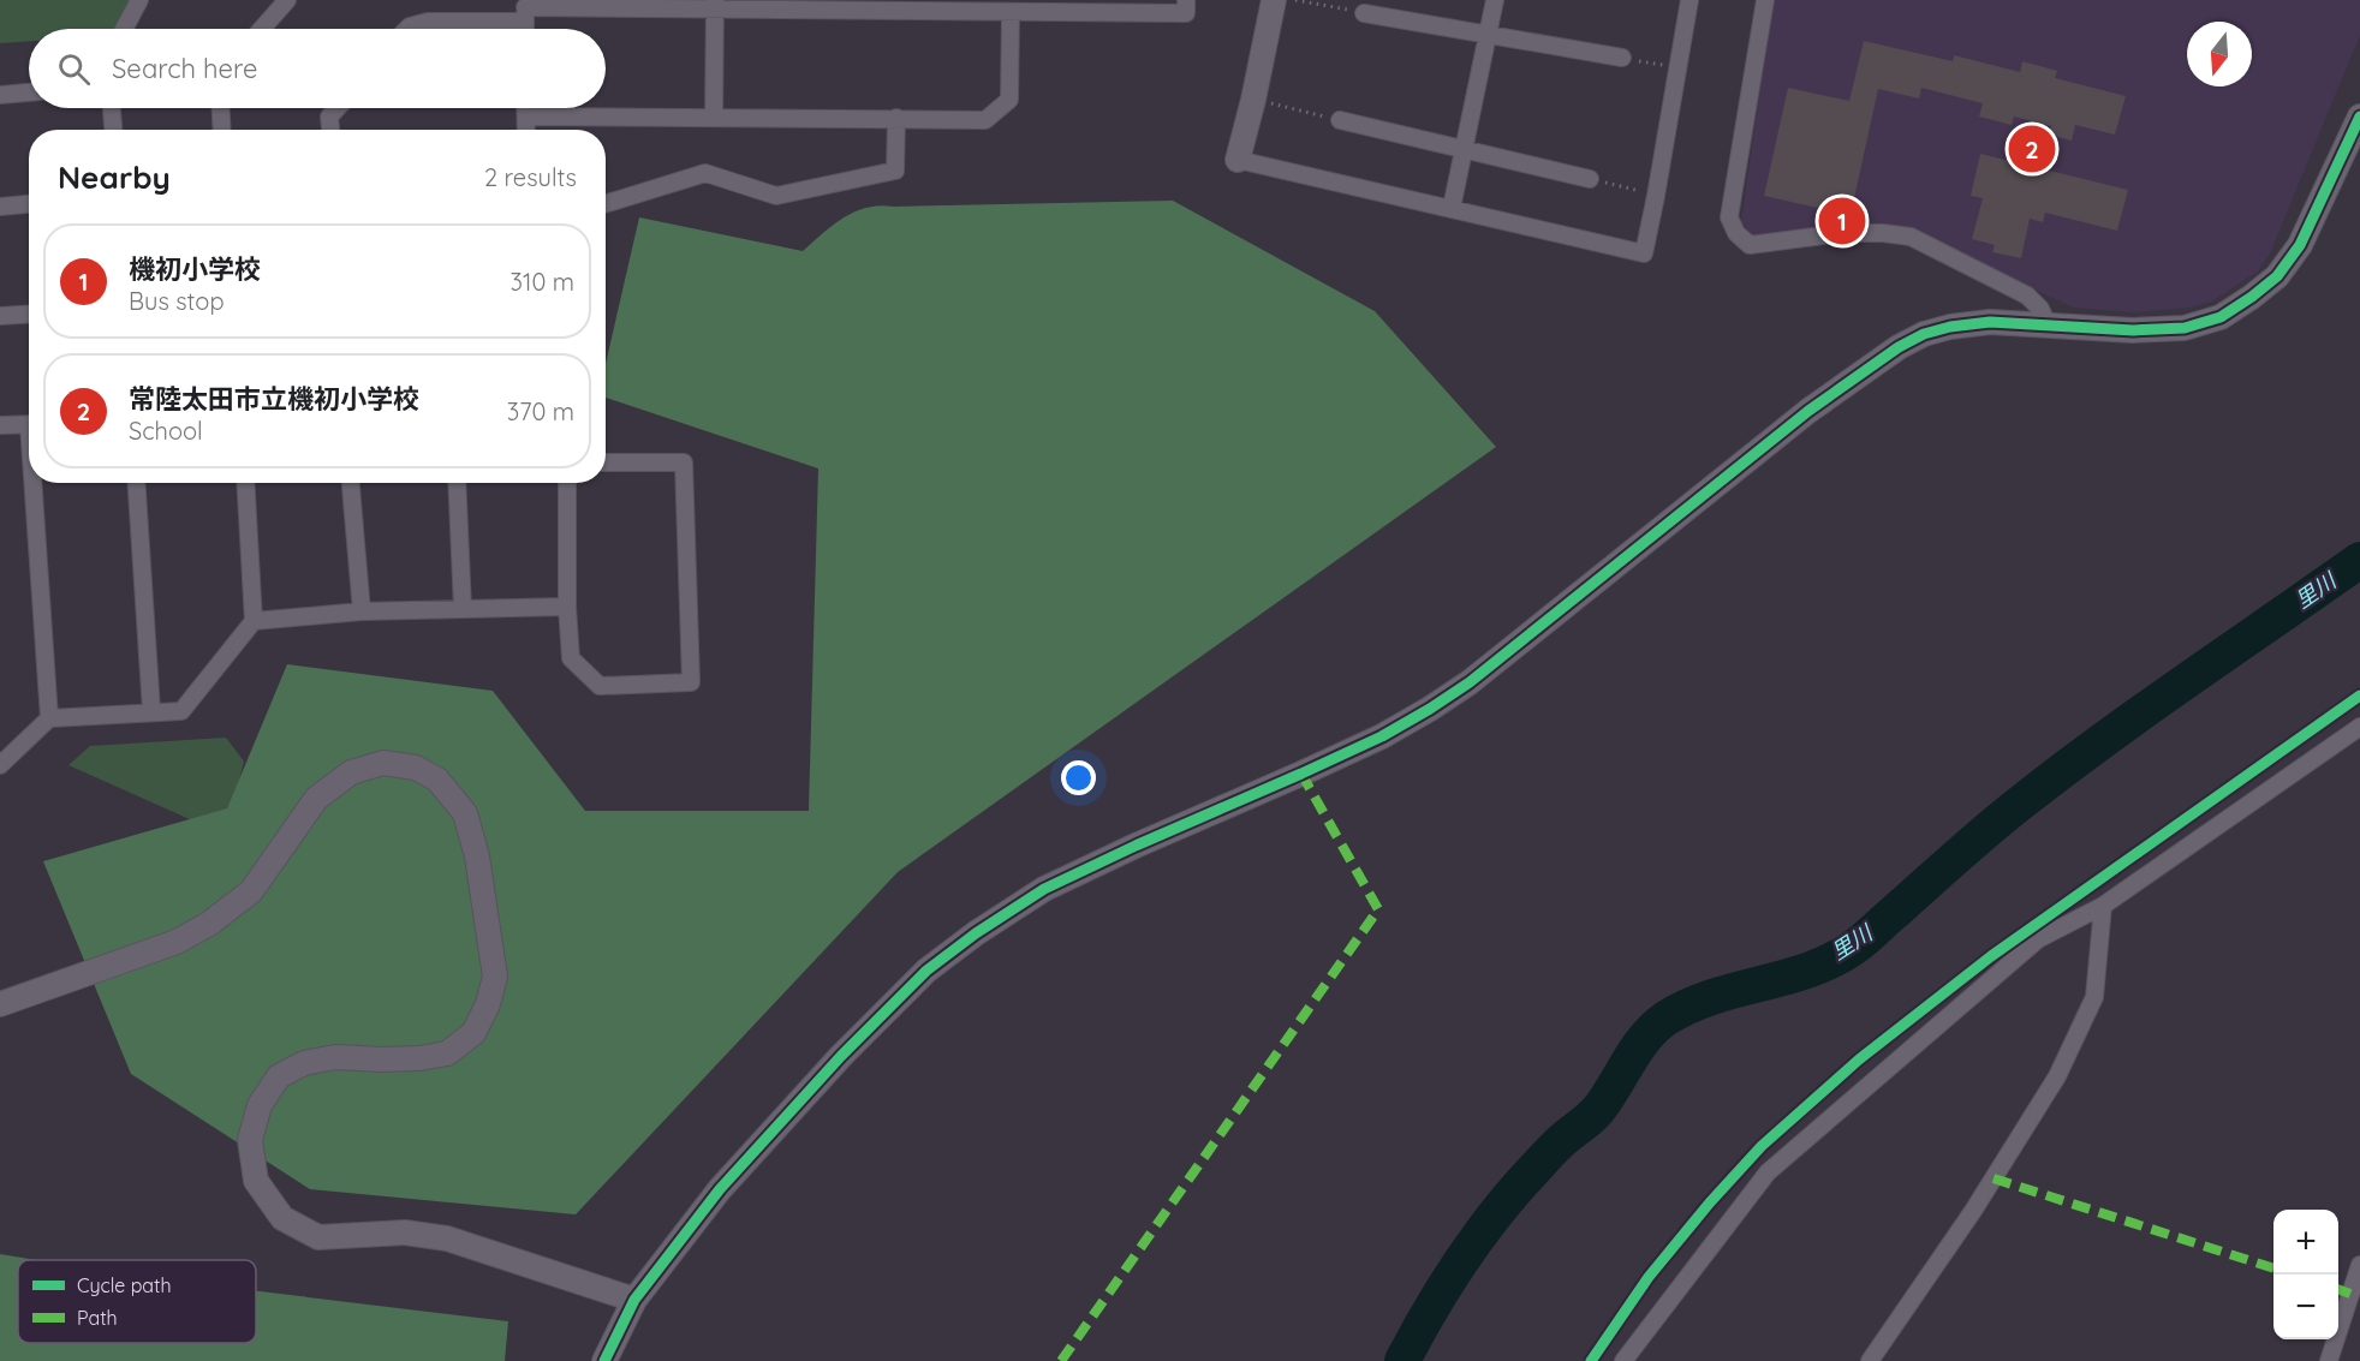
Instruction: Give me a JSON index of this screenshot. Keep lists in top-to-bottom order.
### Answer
{
  "water": ["里川"],
  "legend": ["Cycle path", "Path"],
  "north": "bottom",
  "page": {
    "search": "Search here",
    "pins": ["2", "1"],
    "heading": ["Nearby", "2 results"],
    "list": [
      {
        "mark": "1",
        "name": "機初小学校",
        "note": "Bus stop",
        "value": "310 m"
      },
      {
        "mark": "2",
        "name": "常陸太田市立機初小学校",
        "note": "School",
        "value": "370 m"
      }
    ],
    "map_buttons": ["+", "−"]
  }
}
